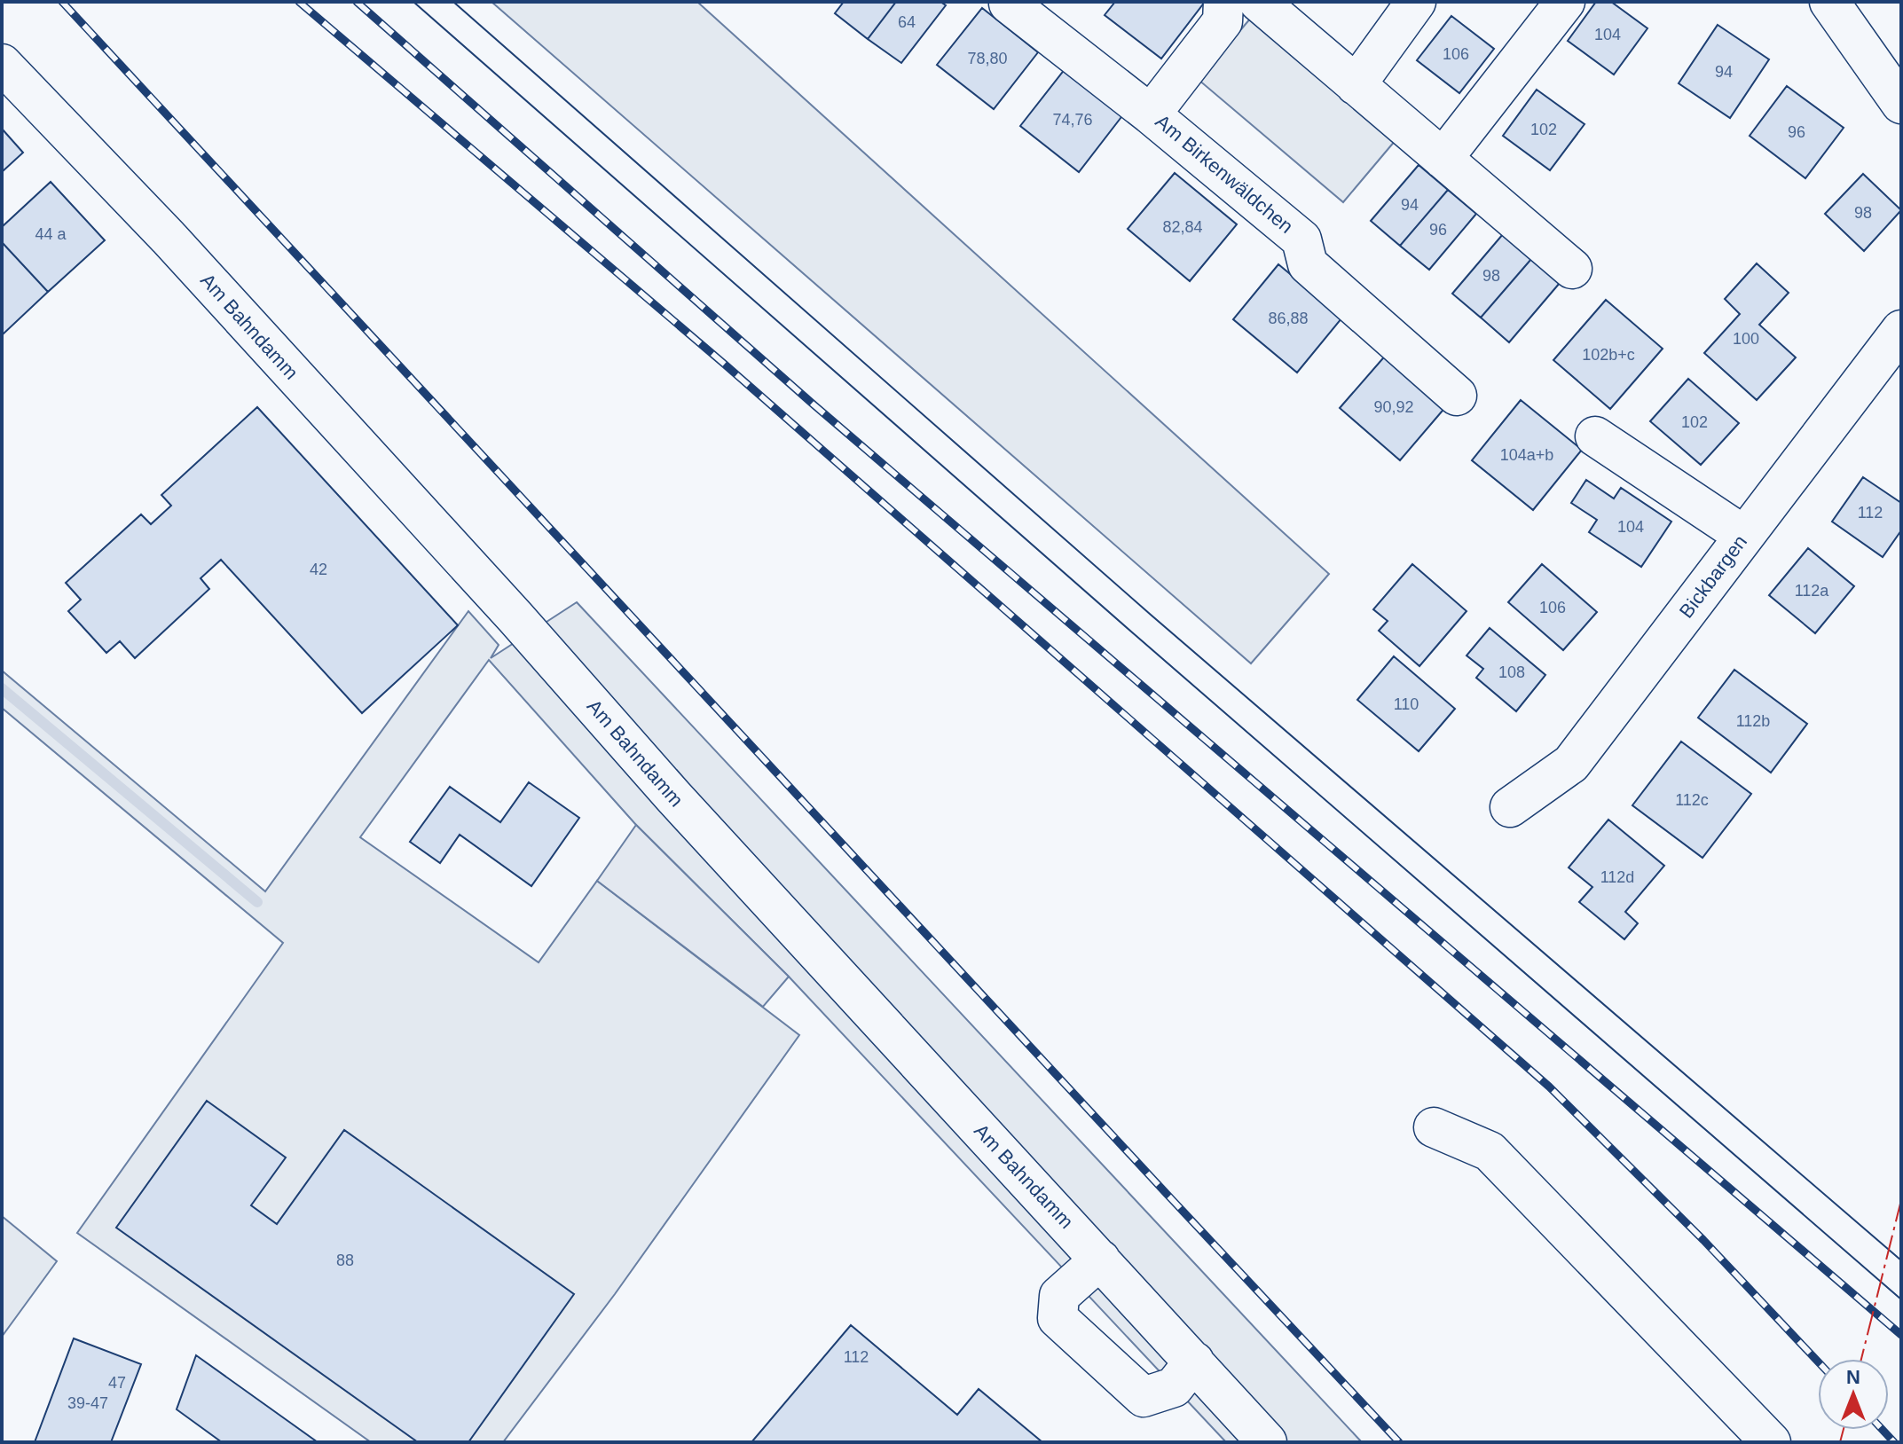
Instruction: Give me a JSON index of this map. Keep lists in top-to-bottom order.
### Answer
{
  "streets": {
    "street": ["Am Birkenwäldchen", "Am Bahndamm", "Bickbargen"]
  },
  "house_numbers": [
    "64",
    "104",
    "106",
    "78,80",
    "94",
    "74,76",
    "102",
    "96",
    "94",
    "98",
    "82,84",
    "96",
    "44 a",
    "98",
    "86,88",
    "100",
    "102b+c",
    "90,92",
    "102",
    "104a+b",
    "112",
    "104",
    "42",
    "112a",
    "106",
    "108",
    "110",
    "112b",
    "112c",
    "112d",
    "88",
    "112",
    "47",
    "39-47"
  ],
  "north": "top"
}
